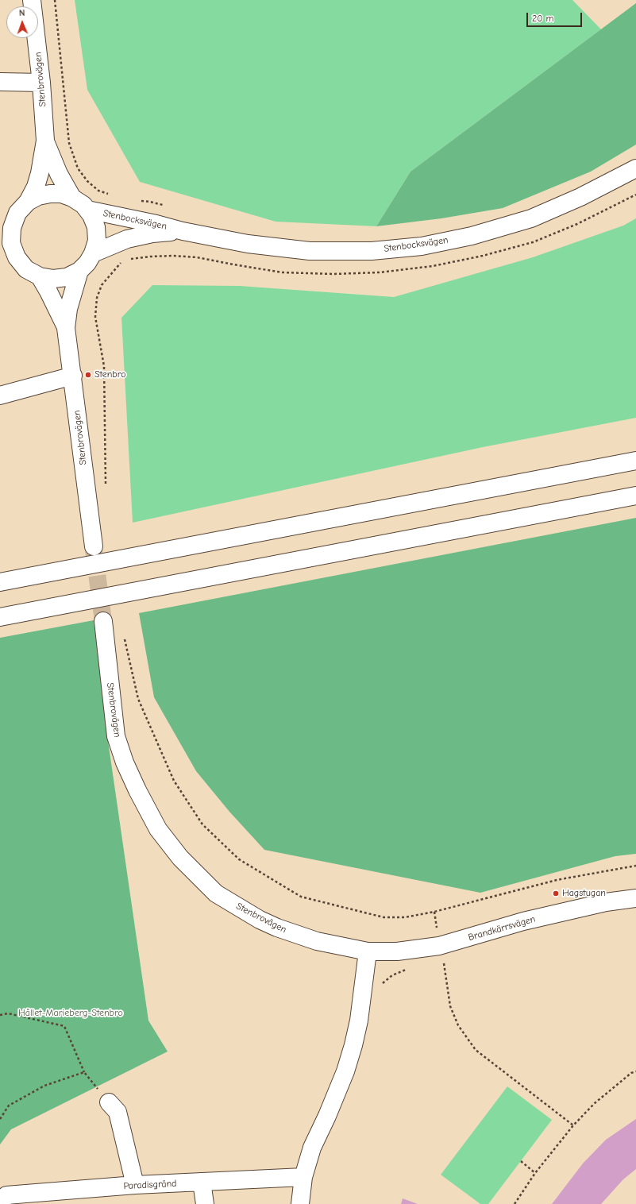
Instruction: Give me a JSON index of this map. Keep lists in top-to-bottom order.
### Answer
{
  "streets": {
    "main road": [
      "Stenbrovägen",
      "Stenbocksvägen",
      "Brandkärrsvägen",
      "Paradisgränd"
    ]
  },
  "crossings": [
    ["Stenbrovägen", "Stenbocksvägen"],
    ["Stenbrovägen", "Brandkärrsvägen"]
  ],
  "parks": ["Hållet-Marieberg-Stenbro"],
  "places": ["Stenbro", "Hagstugan"],
  "scale_bar": "20 m",
  "north": "top"
}
